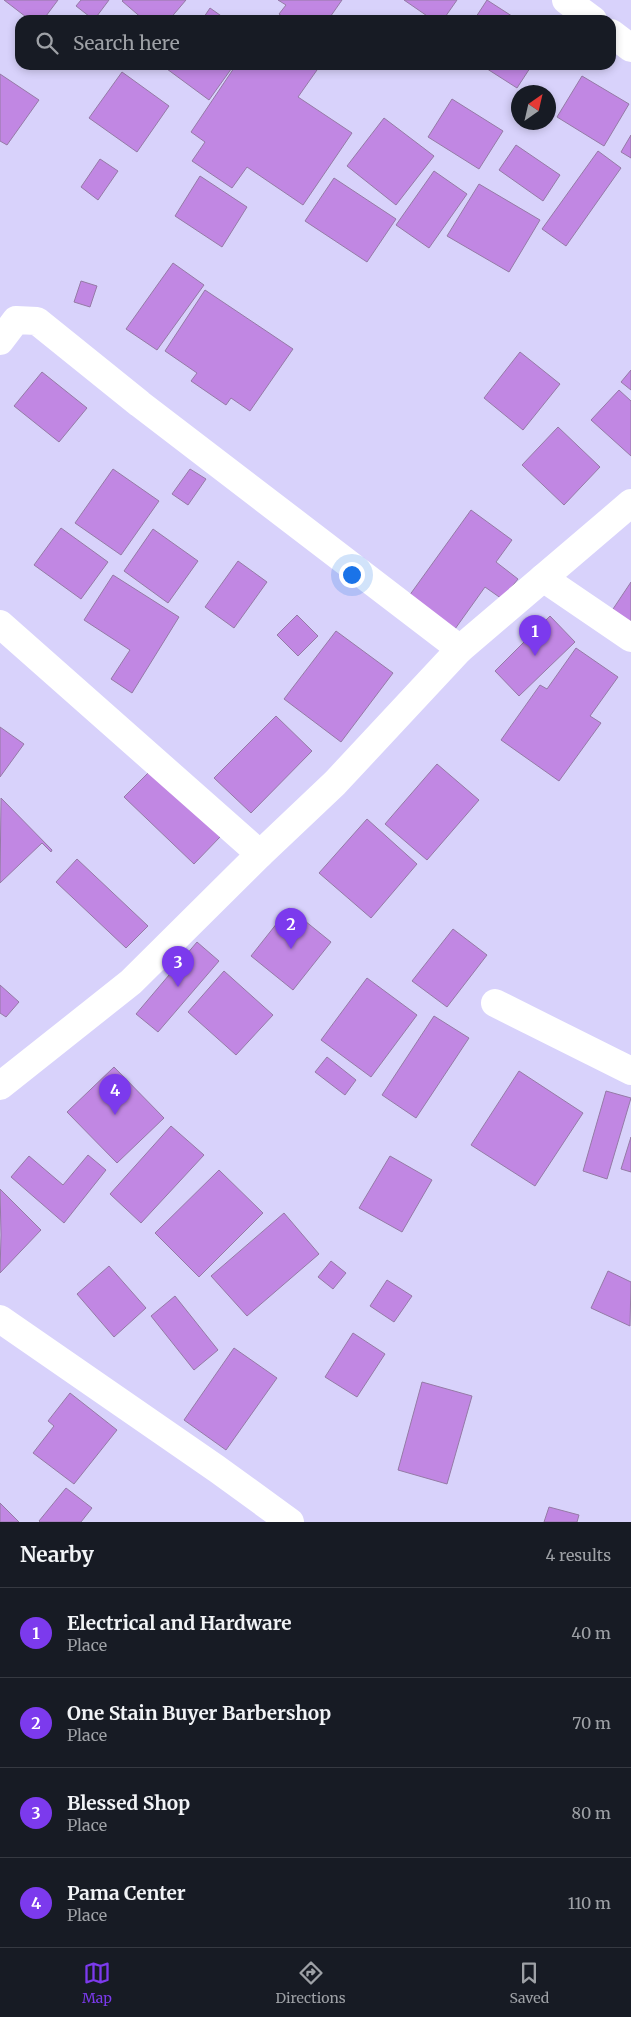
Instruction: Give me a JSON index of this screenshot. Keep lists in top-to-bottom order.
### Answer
{
  "north": "top right",
  "page": {
    "search": "Search here",
    "pins": [
      "1",
      "2",
      "3",
      "4"
    ],
    "heading": ["Nearby", "4 results"],
    "list": [
      {
        "mark": "1",
        "name": "Electrical and Hardware",
        "note": "Place",
        "value": "40 m"
      },
      {
        "mark": "2",
        "name": "One Stain Buyer Barbershop",
        "note": "Place",
        "value": "70 m"
      },
      {
        "mark": "3",
        "name": "Blessed Shop",
        "note": "Place",
        "value": "80 m"
      },
      {
        "mark": "4",
        "name": "Pama Center",
        "note": "Place",
        "value": "110 m"
      }
    ],
    "nav": ["Map", "Directions", "Saved"]
  }
}
